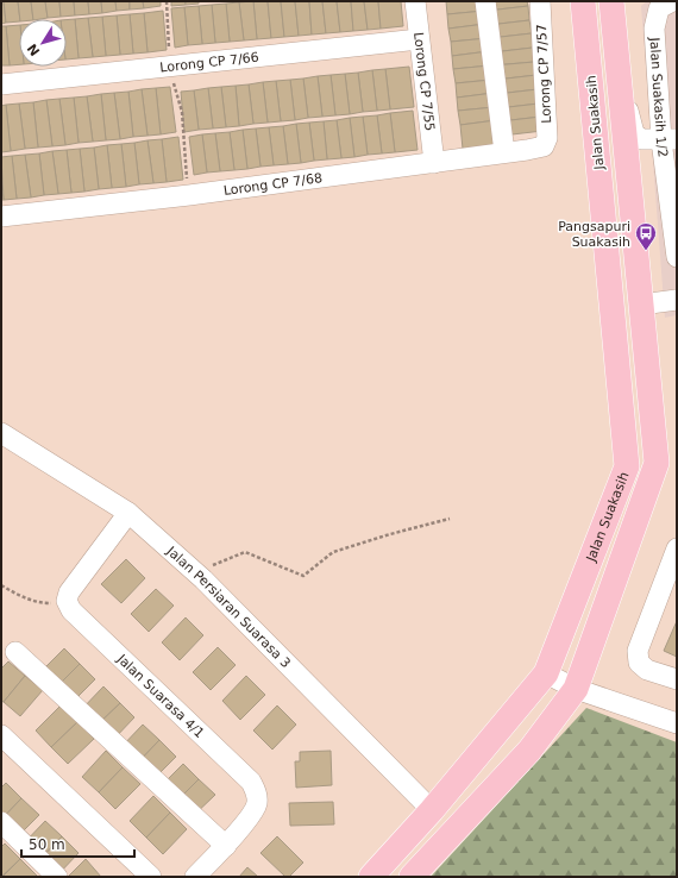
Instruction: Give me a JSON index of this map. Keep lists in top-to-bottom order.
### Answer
{
  "streets": {
    "main road": ["Jalan Suakasih"],
    "street": [
      "Lorong CP 7/66",
      "Lorong CP 7/57",
      "Lorong CP 7/55",
      "Jalan Suakasih 1/2",
      "Lorong CP 7/68",
      "Jalan Persiaran Suarasa 3",
      "Jalan Suarasa 4/1"
    ]
  },
  "crossings": [
    ["Lorong CP 7/66", "Lorong CP 7/55"],
    ["Lorong CP 7/57", "Lorong CP 7/68"],
    ["Lorong CP 7/55", "Lorong CP 7/68"],
    ["Jalan Suakasih", "Jalan Persiaran Suarasa 3"]
  ],
  "places": {
    "bus stop": ["Pangsapuri Suakasih"]
  },
  "scale_bar": "50 m",
  "north": "bottom left"
}
